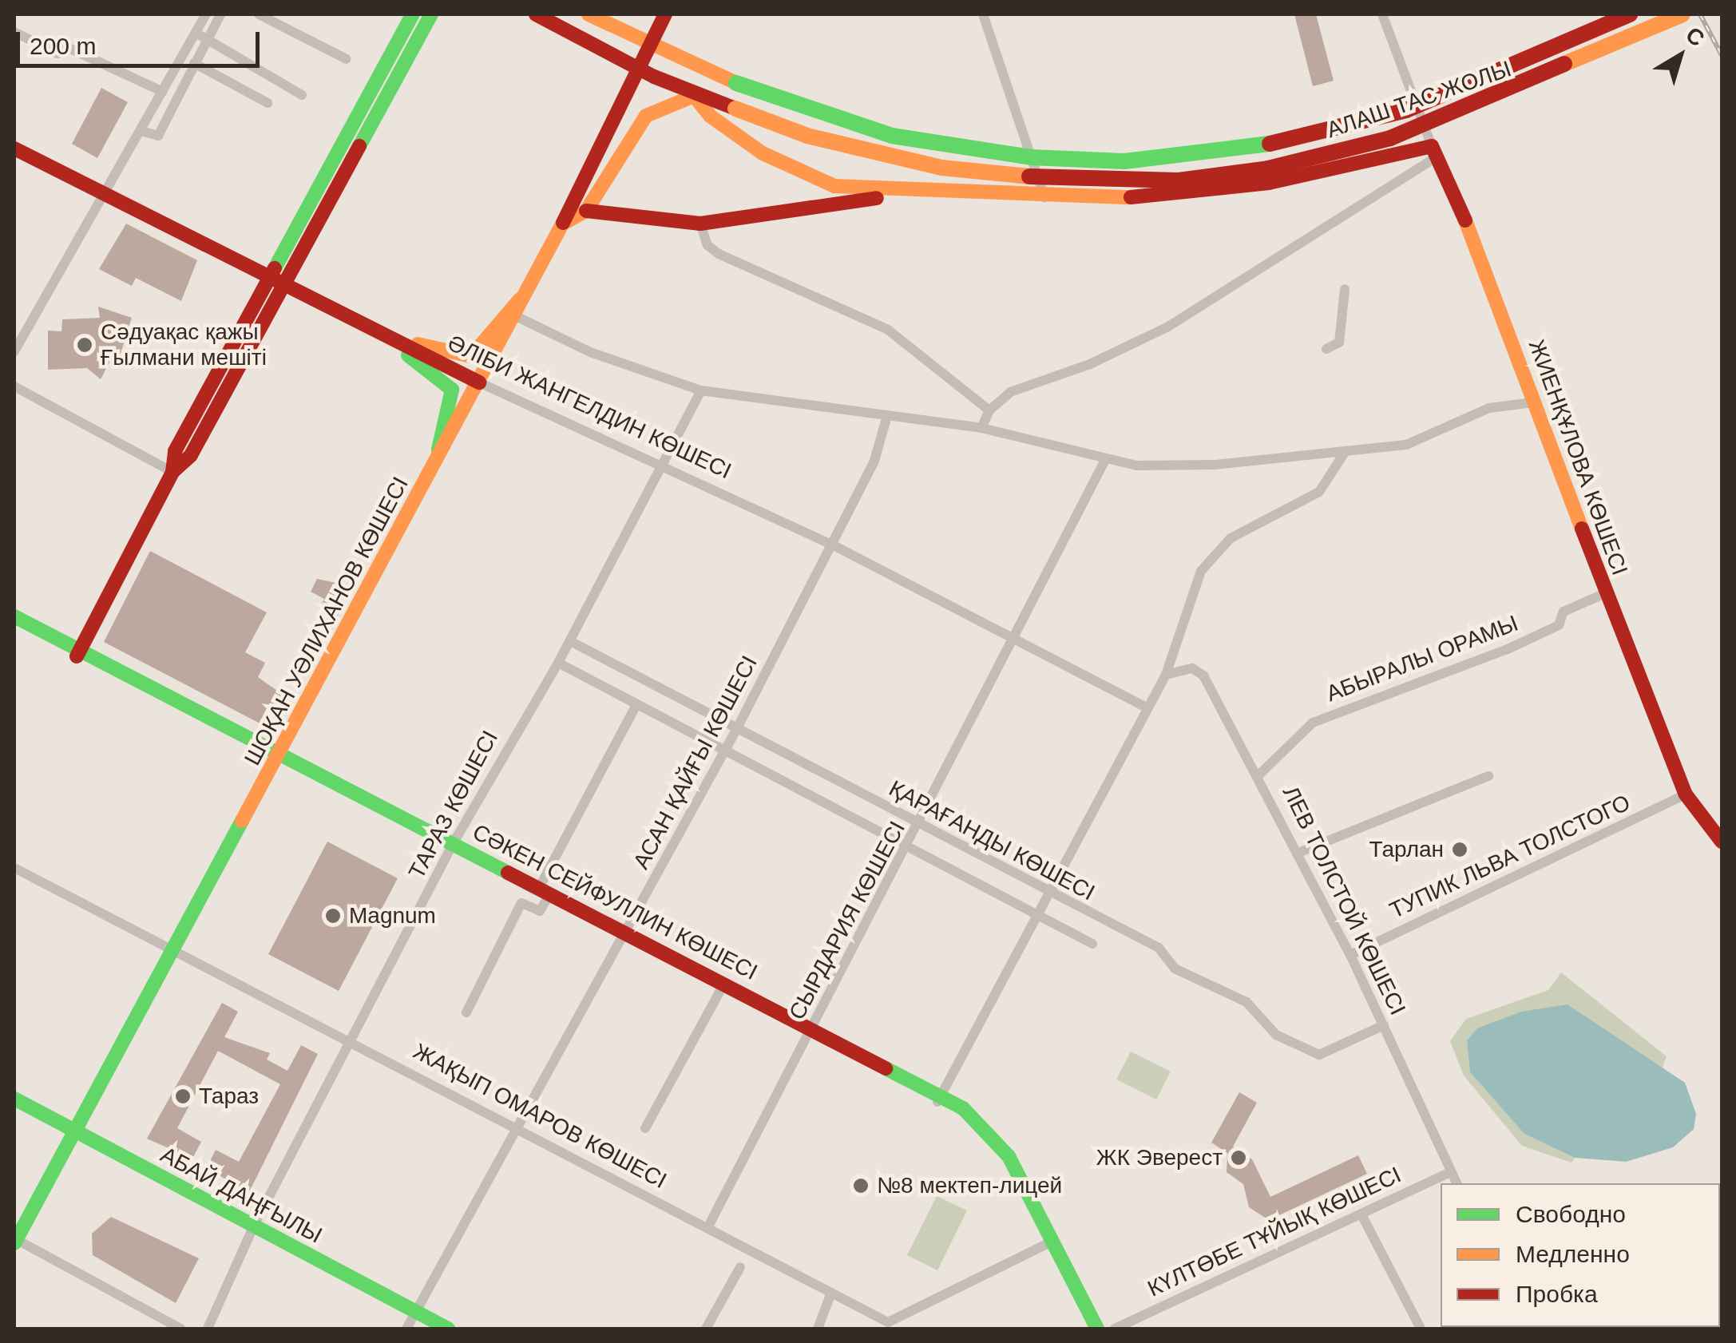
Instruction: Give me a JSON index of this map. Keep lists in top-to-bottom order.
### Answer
{
  "streets": {
    "street": [
      "АЛАШ ТАС ЖОЛЫ",
      "ӘЛІБИ ЖАНГЕЛДИН КӨШЕСІ",
      "ЖИЕНҚҰЛОВА КӨШЕСІ",
      "ШОҚАН УӘЛИХАНОВ КӨШЕСІ",
      "АБЫРАЛЫ ОРАМЫ",
      "АСАН ҚАЙҒЫ КӨШЕСІ",
      "ТАРАЗ КӨШЕСІ",
      "ҚАРАҒАНДЫ КӨШЕСІ",
      "ТУПИК ЛЬВА ТОЛСТОГО",
      "ЛЕВ ТОЛСТОЙ КӨШЕСІ",
      "СӘКЕН СЕЙФУЛЛИН КӨШЕСІ",
      "СЫРДАРИЯ КӨШЕСІ",
      "ЖАҚЫП ОМАРОВ КӨШЕСІ",
      "АБАЙ ДАҢҒЫЛЫ",
      "КҮЛТӨБЕ ТҰЙЫҚ КӨШЕСІ"
    ]
  },
  "crossings": [
    ["АЛАШ ТАС ЖОЛЫ", "ШОҚАН УӘЛИХАНОВ КӨШЕСІ"],
    ["ӘЛІБИ ЖАНГЕЛДИН КӨШЕСІ", "ШОҚАН УӘЛИХАНОВ КӨШЕСІ"],
    ["ӘЛІБИ ЖАНГЕЛДИН КӨШЕСІ", "АСАН ҚАЙҒЫ КӨШЕСІ"],
    ["ӘЛІБИ ЖАНГЕЛДИН КӨШЕСІ", "ТАРАЗ КӨШЕСІ"],
    ["ӘЛІБИ ЖАНГЕЛДИН КӨШЕСІ", "СЫРДАРИЯ КӨШЕСІ"],
    ["ЖИЕНҚҰЛОВА КӨШЕСІ", "АБЫРАЛЫ ОРАМЫ"],
    ["ЖИЕНҚҰЛОВА КӨШЕСІ", "ТУПИК ЛЬВА ТОЛСТОГО"],
    ["ШОҚАН УӘЛИХАНОВ КӨШЕСІ", "СӘКЕН СЕЙФУЛЛИН КӨШЕСІ"],
    ["ШОҚАН УӘЛИХАНОВ КӨШЕСІ", "ЖАҚЫП ОМАРОВ КӨШЕСІ"],
    ["ШОҚАН УӘЛИХАНОВ КӨШЕСІ", "АБАЙ ДАҢҒЫЛЫ"],
    ["АБЫРАЛЫ ОРАМЫ", "ЛЕВ ТОЛСТОЙ КӨШЕСІ"],
    ["АСАН ҚАЙҒЫ КӨШЕСІ", "ҚАРАҒАНДЫ КӨШЕСІ"],
    ["АСАН ҚАЙҒЫ КӨШЕСІ", "СӘКЕН СЕЙФУЛЛИН КӨШЕСІ"],
    ["АСАН ҚАЙҒЫ КӨШЕСІ", "ЖАҚЫП ОМАРОВ КӨШЕСІ"],
    ["АСАН ҚАЙҒЫ КӨШЕСІ", "АБАЙ ДАҢҒЫЛЫ"],
    ["ТАРАЗ КӨШЕСІ", "ҚАРАҒАНДЫ КӨШЕСІ"],
    ["ТАРАЗ КӨШЕСІ", "СӘКЕН СЕЙФУЛЛИН КӨШЕСІ"],
    ["ТАРАЗ КӨШЕСІ", "ЖАҚЫП ОМАРОВ КӨШЕСІ"],
    ["ТАРАЗ КӨШЕСІ", "АБАЙ ДАҢҒЫЛЫ"],
    ["ҚАРАҒАНДЫ КӨШЕСІ", "ЛЕВ ТОЛСТОЙ КӨШЕСІ"],
    ["ҚАРАҒАНДЫ КӨШЕСІ", "СЫРДАРИЯ КӨШЕСІ"],
    ["ТУПИК ЛЬВА ТОЛСТОГО", "ЛЕВ ТОЛСТОЙ КӨШЕСІ"],
    ["ЛЕВ ТОЛСТОЙ КӨШЕСІ", "КҮЛТӨБЕ ТҰЙЫҚ КӨШЕСІ"],
    ["СӘКЕН СЕЙФУЛЛИН КӨШЕСІ", "СЫРДАРИЯ КӨШЕСІ"],
    ["СӘКЕН СЕЙФУЛЛИН КӨШЕСІ", "ЖАҚЫП ОМАРОВ КӨШЕСІ"],
    ["СЫРДАРИЯ КӨШЕСІ", "ЖАҚЫП ОМАРОВ КӨШЕСІ"]
  ],
  "places": [
    "Сәдуақас қажы Ғылмани мешіті",
    "Тарлан",
    "Magnum",
    "Тараз",
    "ЖК Эверест",
    "№8 мектеп-лицей"
  ],
  "legend": ["Свободно", "Медленно", "Пробка"],
  "scale_bar": "200 m",
  "north": "top right"
}
